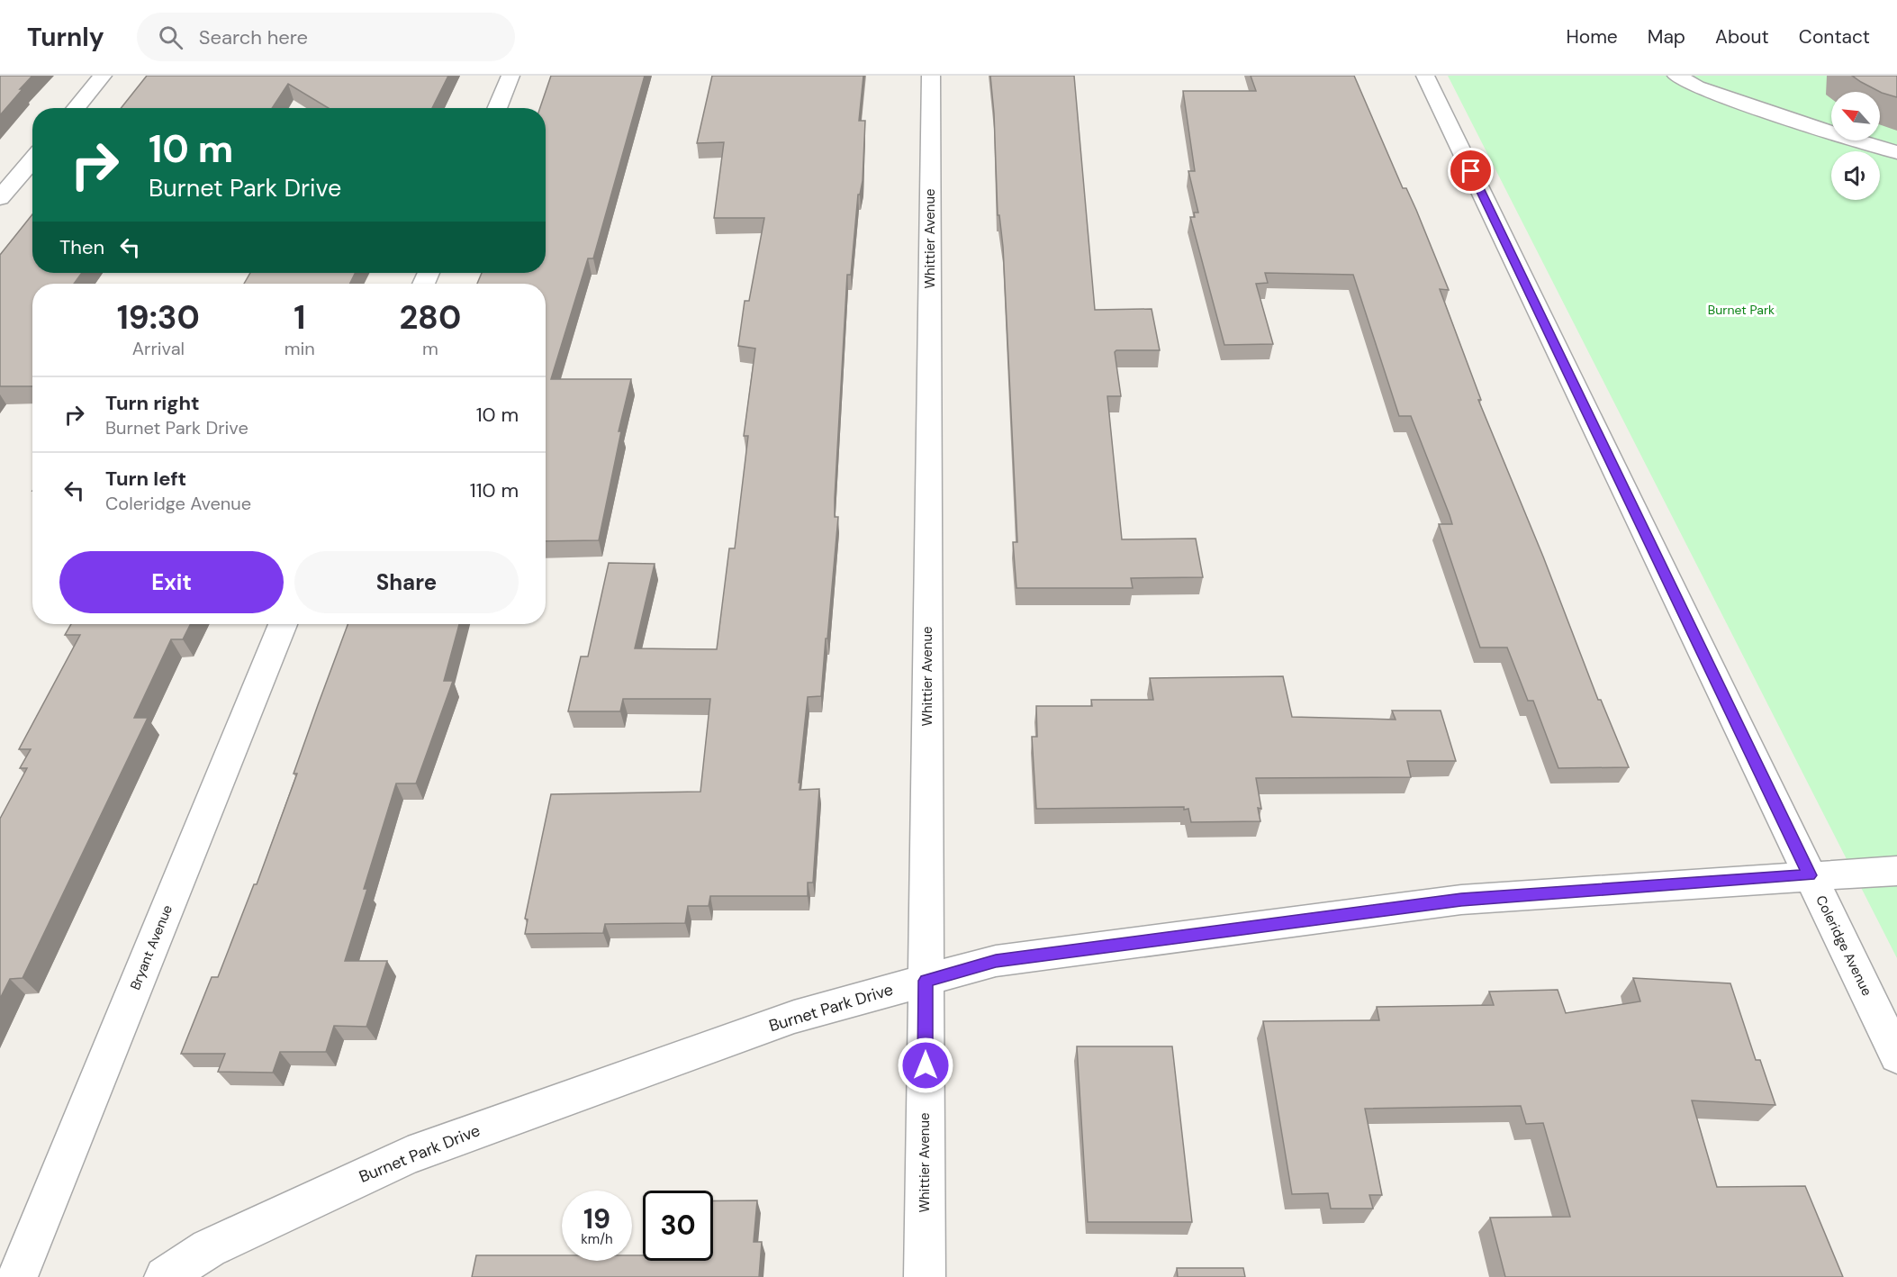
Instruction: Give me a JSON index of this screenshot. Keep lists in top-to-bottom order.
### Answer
{
  "streets": {
    "street": [
      "Whittier Avenue",
      "Coleridge Avenue",
      "Bryant Avenue",
      "Burnet Park Drive"
    ]
  },
  "crossings": [
    ["Whittier Avenue", "Burnet Park Drive"],
    ["Coleridge Avenue", "Burnet Park Drive"]
  ],
  "parks": ["Burnet Park"],
  "north": "top left",
  "page": {
    "header": "Turnly",
    "search": "Search here",
    "nav": [
      "Home",
      "Map",
      "About",
      "Contact"
    ],
    "turn": ["10 m", "Burnet Park Drive"],
    "then": "Then",
    "eta": [
      "19:30",
      "Arrival",
      "1",
      "min",
      "280",
      "m"
    ],
    "list": [
      {
        "name": "Turn right",
        "note": "Burnet Park Drive",
        "value": "10 m"
      },
      {
        "name": "Turn left",
        "note": "Coleridge Avenue",
        "value": "110 m"
      }
    ],
    "buttons": ["Exit", "Share"],
    "speed": "19 km/h",
    "limit": "30"
  }
}
